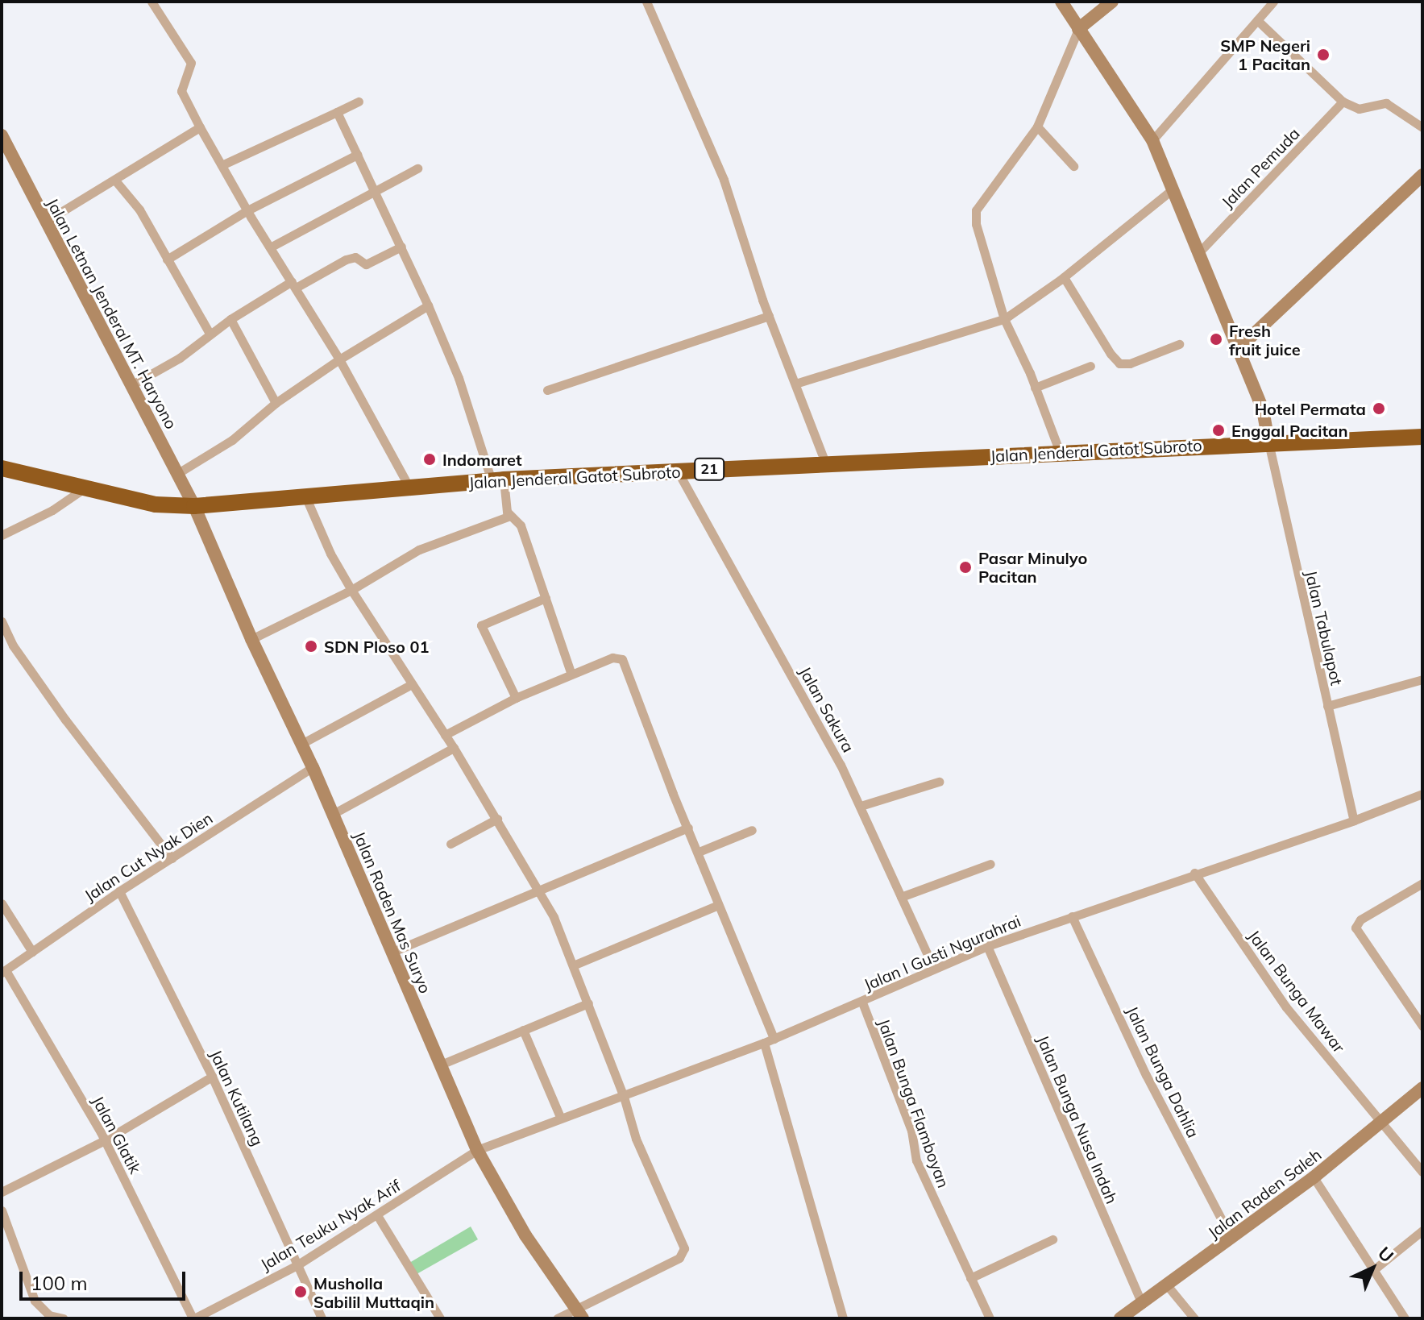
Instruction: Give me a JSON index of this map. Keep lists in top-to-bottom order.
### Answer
{
  "streets": {
    "highway": ["Jalan Jenderal Gatot Subroto", "21"],
    "street": [
      "Jalan Pemuda",
      "Jalan Letnan Jenderal MT. Haryono",
      "Jalan Tabulapot",
      "Jalan Sakura",
      "Jalan Cut Nyak Dien",
      "Jalan Raden Mas Suryo",
      "Jalan I Gusti Ngurahrai",
      "Jalan Bunga Mawar",
      "Jalan Bunga Dahlia",
      "Jalan Kutilang",
      "Jalan Bunga Flamboyan",
      "Jalan Bunga Nusa Indah",
      "Jalan Glatik",
      "Jalan Raden Saleh",
      "Jalan Teuku Nyak Arif"
    ]
  },
  "crossings": [
    ["Jalan Letnan Jenderal MT. Haryono", "Jalan Jenderal Gatot Subroto"],
    ["Jalan Letnan Jenderal MT. Haryono", "Jalan Raden Mas Suryo"],
    ["Jalan Jenderal Gatot Subroto", "Jalan Tabulapot"],
    ["Jalan Jenderal Gatot Subroto", "Jalan Sakura"],
    ["Jalan Jenderal Gatot Subroto", "Jalan Raden Mas Suryo"],
    ["Jalan Tabulapot", "Jalan I Gusti Ngurahrai"],
    ["Jalan Sakura", "Jalan I Gusti Ngurahrai"],
    ["Jalan Cut Nyak Dien", "Jalan Raden Mas Suryo"],
    ["Jalan Cut Nyak Dien", "Jalan Kutilang"],
    ["Jalan Cut Nyak Dien", "Jalan Glatik"],
    ["Jalan Raden Mas Suryo", "Jalan I Gusti Ngurahrai"],
    ["Jalan Raden Mas Suryo", "Jalan Teuku Nyak Arif"],
    ["Jalan I Gusti Ngurahrai", "Jalan Bunga Mawar"],
    ["Jalan I Gusti Ngurahrai", "Jalan Bunga Dahlia"],
    ["Jalan I Gusti Ngurahrai", "Jalan Bunga Flamboyan"],
    ["Jalan I Gusti Ngurahrai", "Jalan Bunga Nusa Indah"],
    ["Jalan I Gusti Ngurahrai", "Jalan Teuku Nyak Arif"],
    ["Jalan Bunga Mawar", "Jalan Raden Saleh"],
    ["Jalan Bunga Dahlia", "Jalan Raden Saleh"],
    ["Jalan Kutilang", "Jalan Teuku Nyak Arif"],
    ["Jalan Bunga Nusa Indah", "Jalan Raden Saleh"],
    ["Jalan Glatik", "Jalan Teuku Nyak Arif"]
  ],
  "places": [
    "SMP Negeri 1 Pacitan",
    "Fresh fruit juice",
    "Hotel Permata",
    "Enggal Pacitan",
    "Indomaret",
    "Pasar Minulyo Pacitan",
    "SDN Ploso 01",
    "Musholla Sabilil Muttaqin"
  ],
  "scale_bar": "100 m",
  "north": "top right"
}
